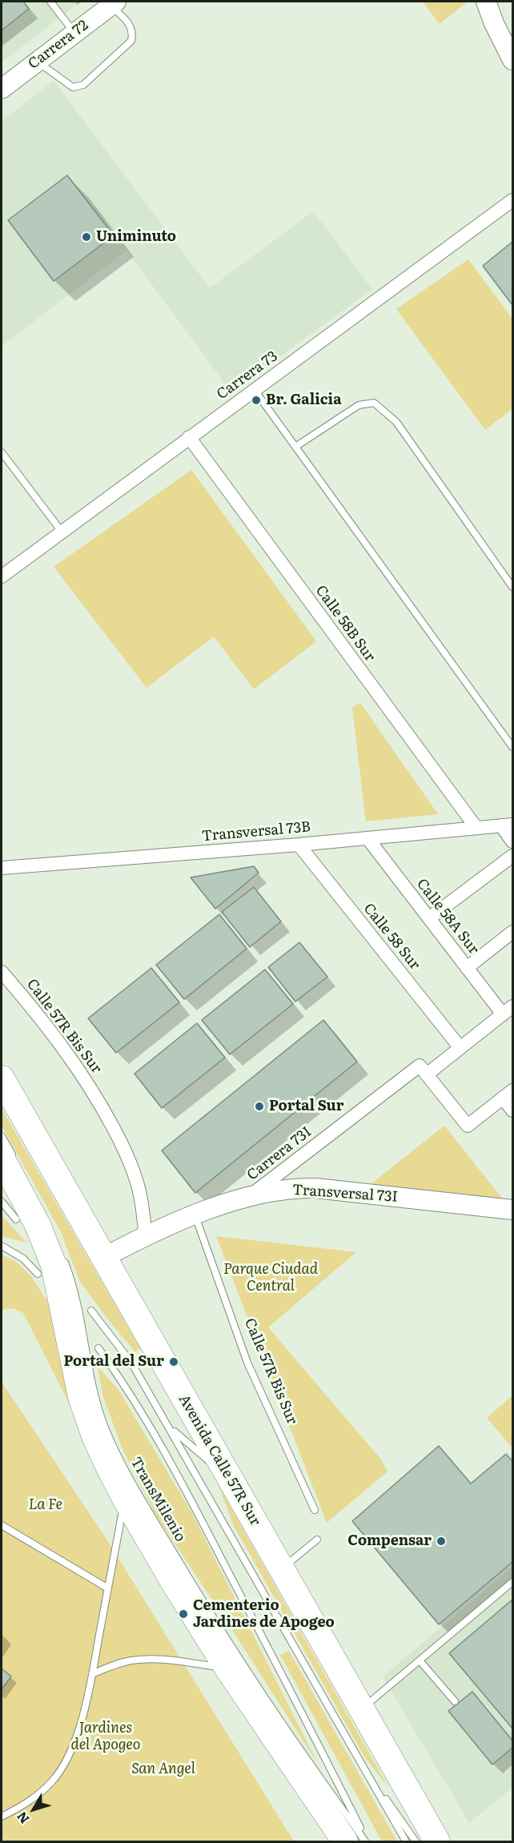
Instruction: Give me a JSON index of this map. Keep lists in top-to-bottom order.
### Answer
{
  "streets": {
    "highway": ["Avenida Calle 57R Sur"],
    "street": [
      "Carrera 72",
      "Carrera 73",
      "Calle 58B Sur",
      "Transversal 73B",
      "Calle 58A Sur",
      "Calle 58 Sur",
      "Calle 57R Bis Sur",
      "Carrera 73I",
      "Transversal 73I"
    ],
    "lane": ["TransMilenio"]
  },
  "crossings": [
    ["Carrera 73", "Calle 58B Sur"],
    ["Calle 58B Sur", "Transversal 73B"],
    ["Transversal 73B", "Calle 58A Sur"],
    ["Transversal 73B", "Calle 58 Sur"],
    ["Calle 58A Sur", "Carrera 73I"],
    ["Calle 58 Sur", "Carrera 73I"],
    ["Calle 57R Bis Sur", "Transversal 73I"],
    ["Carrera 73I", "Transversal 73I"],
    ["Transversal 73I", "Avenida Calle 57R Sur"]
  ],
  "parks": [
    "Parque Ciudad Central",
    "La Fe",
    "Jardines del Apogeo",
    "San Angel"
  ],
  "places": [
    "Uniminuto",
    "Br. Galicia",
    "Portal Sur",
    "Portal del Sur",
    "Compensar",
    "Cementerio Jardines de Apogeo"
  ],
  "north": "bottom left"
}
